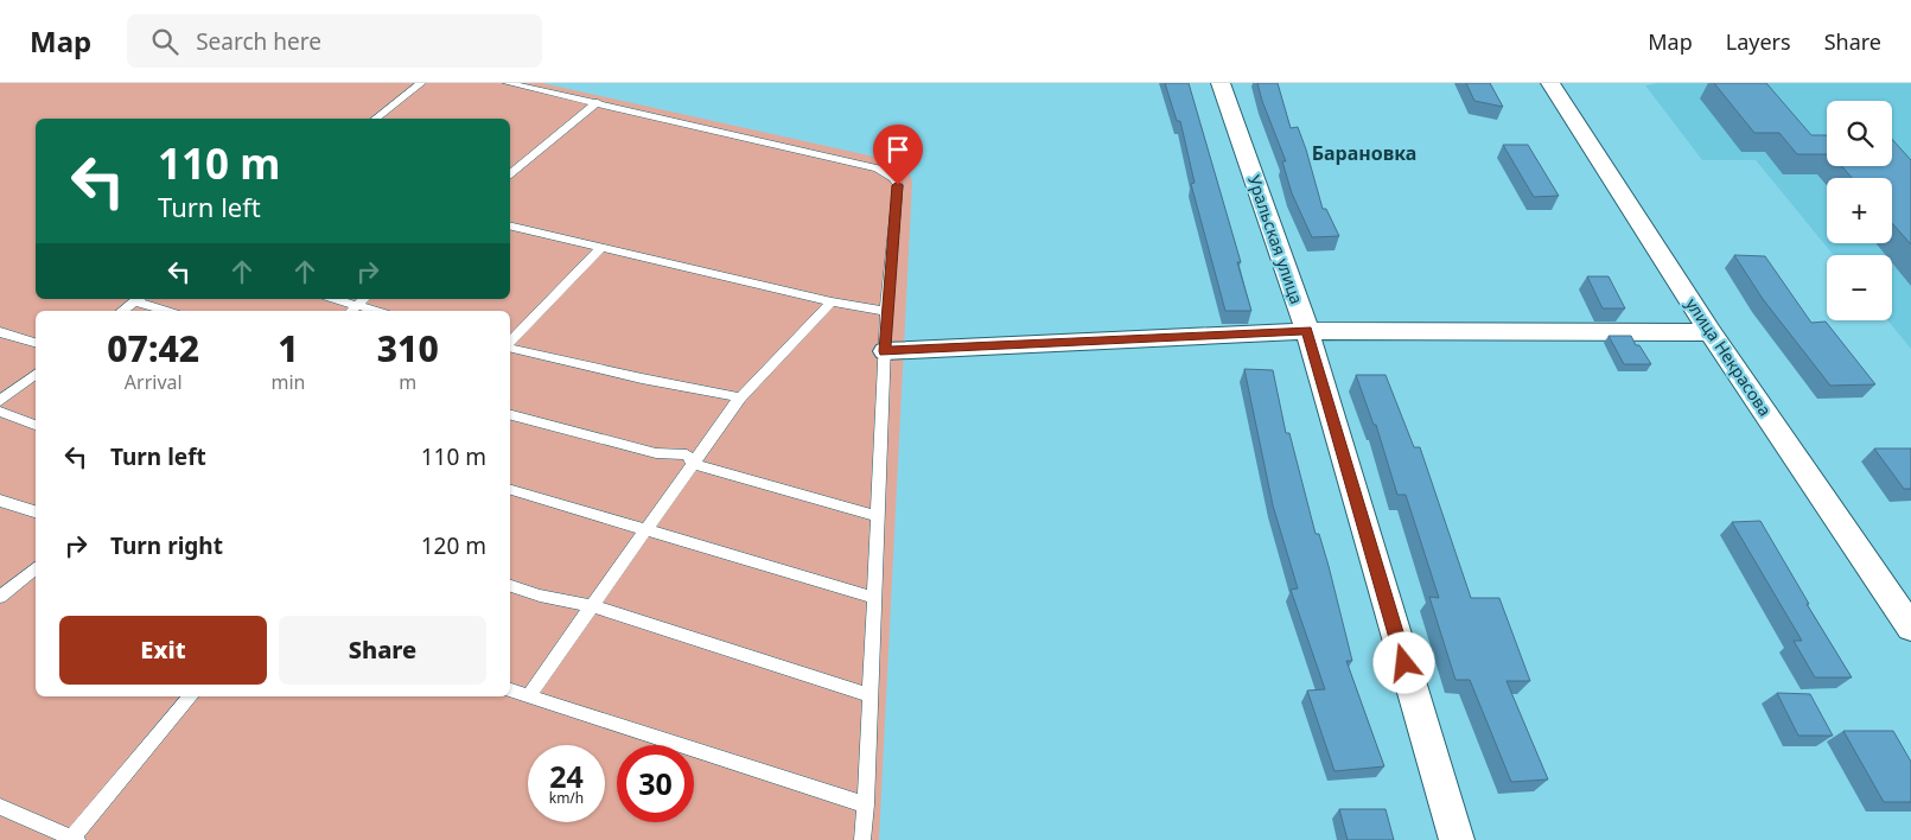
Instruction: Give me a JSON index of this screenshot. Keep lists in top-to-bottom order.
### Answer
{
  "streets": {
    "street": ["Уральская улица", "улица Некрасова"]
  },
  "districts": ["Барановка"],
  "page": {
    "header": "Map",
    "search": "Search here",
    "nav": ["Map", "Layers", "Share"],
    "map_buttons": ["+", "−"],
    "turn": ["110 m", "Turn left"],
    "eta": [
      "07:42",
      "Arrival",
      "1",
      "min",
      "310",
      "m"
    ],
    "list": [
      {
        "name": "Turn left",
        "value": "110 m"
      },
      {
        "name": "Turn right",
        "value": "120 m"
      }
    ],
    "buttons": ["Exit", "Share"],
    "speed": "24 km/h",
    "limit": "30"
  }
}
